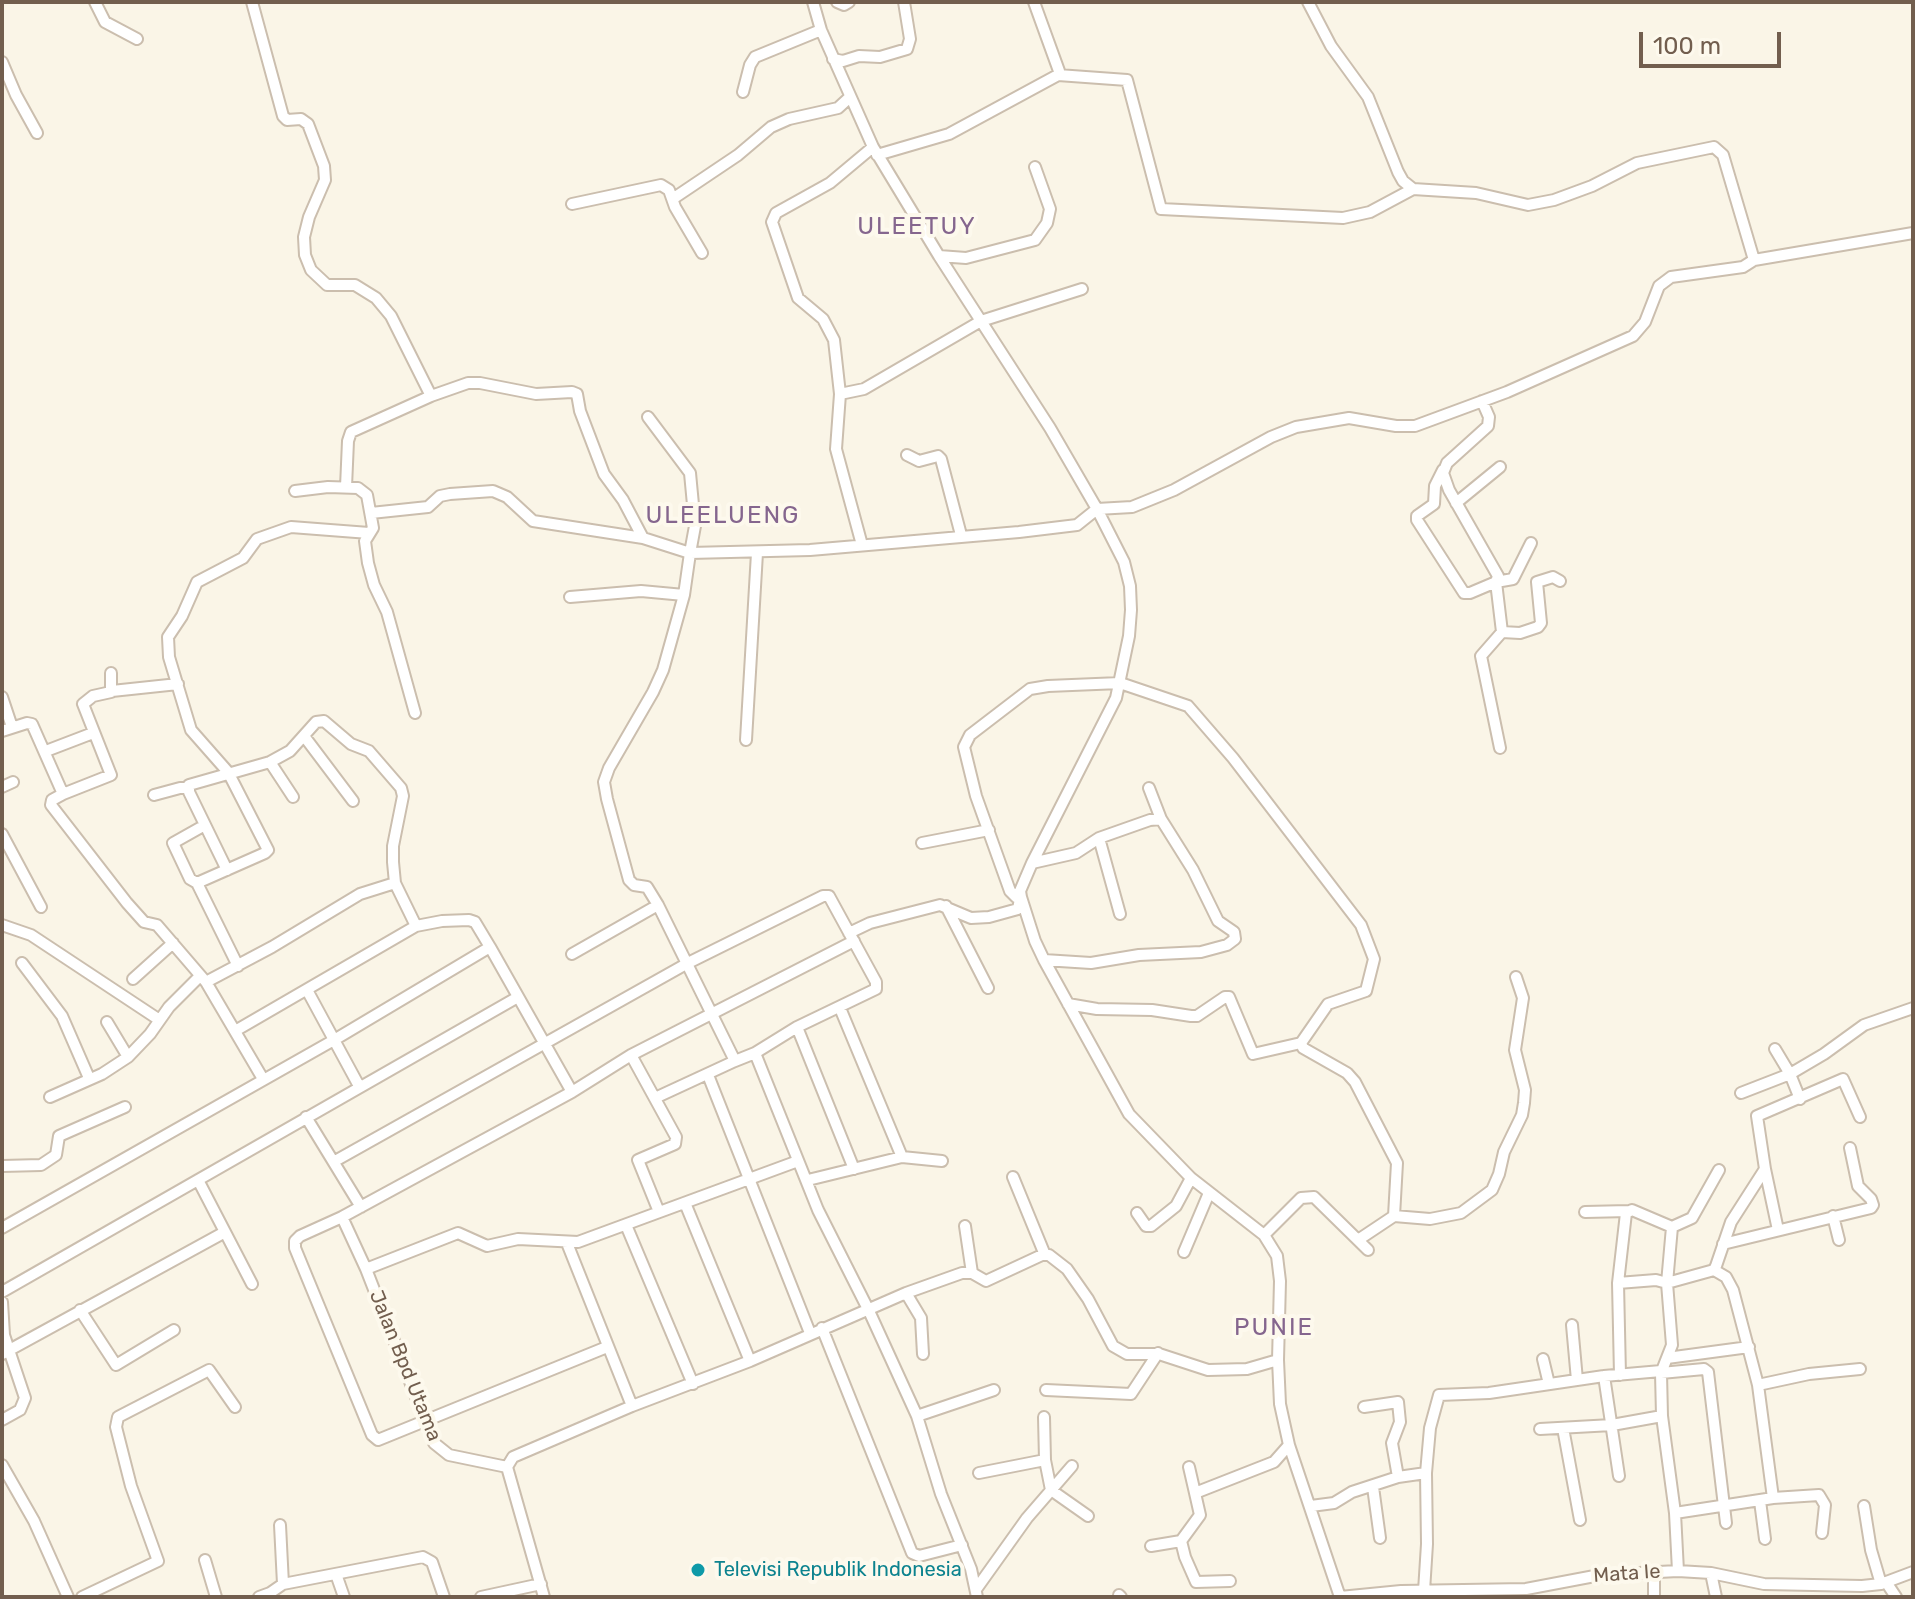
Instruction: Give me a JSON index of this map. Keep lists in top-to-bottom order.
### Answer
{
  "streets": {
    "street": ["Jalan Bpd Utama", "Mata Ie"]
  },
  "districts": ["ULEETUY", "ULEELUENG", "PUNIE"],
  "places": ["Televisi Republik Indonesia"],
  "scale_bar": "100 m"
}
